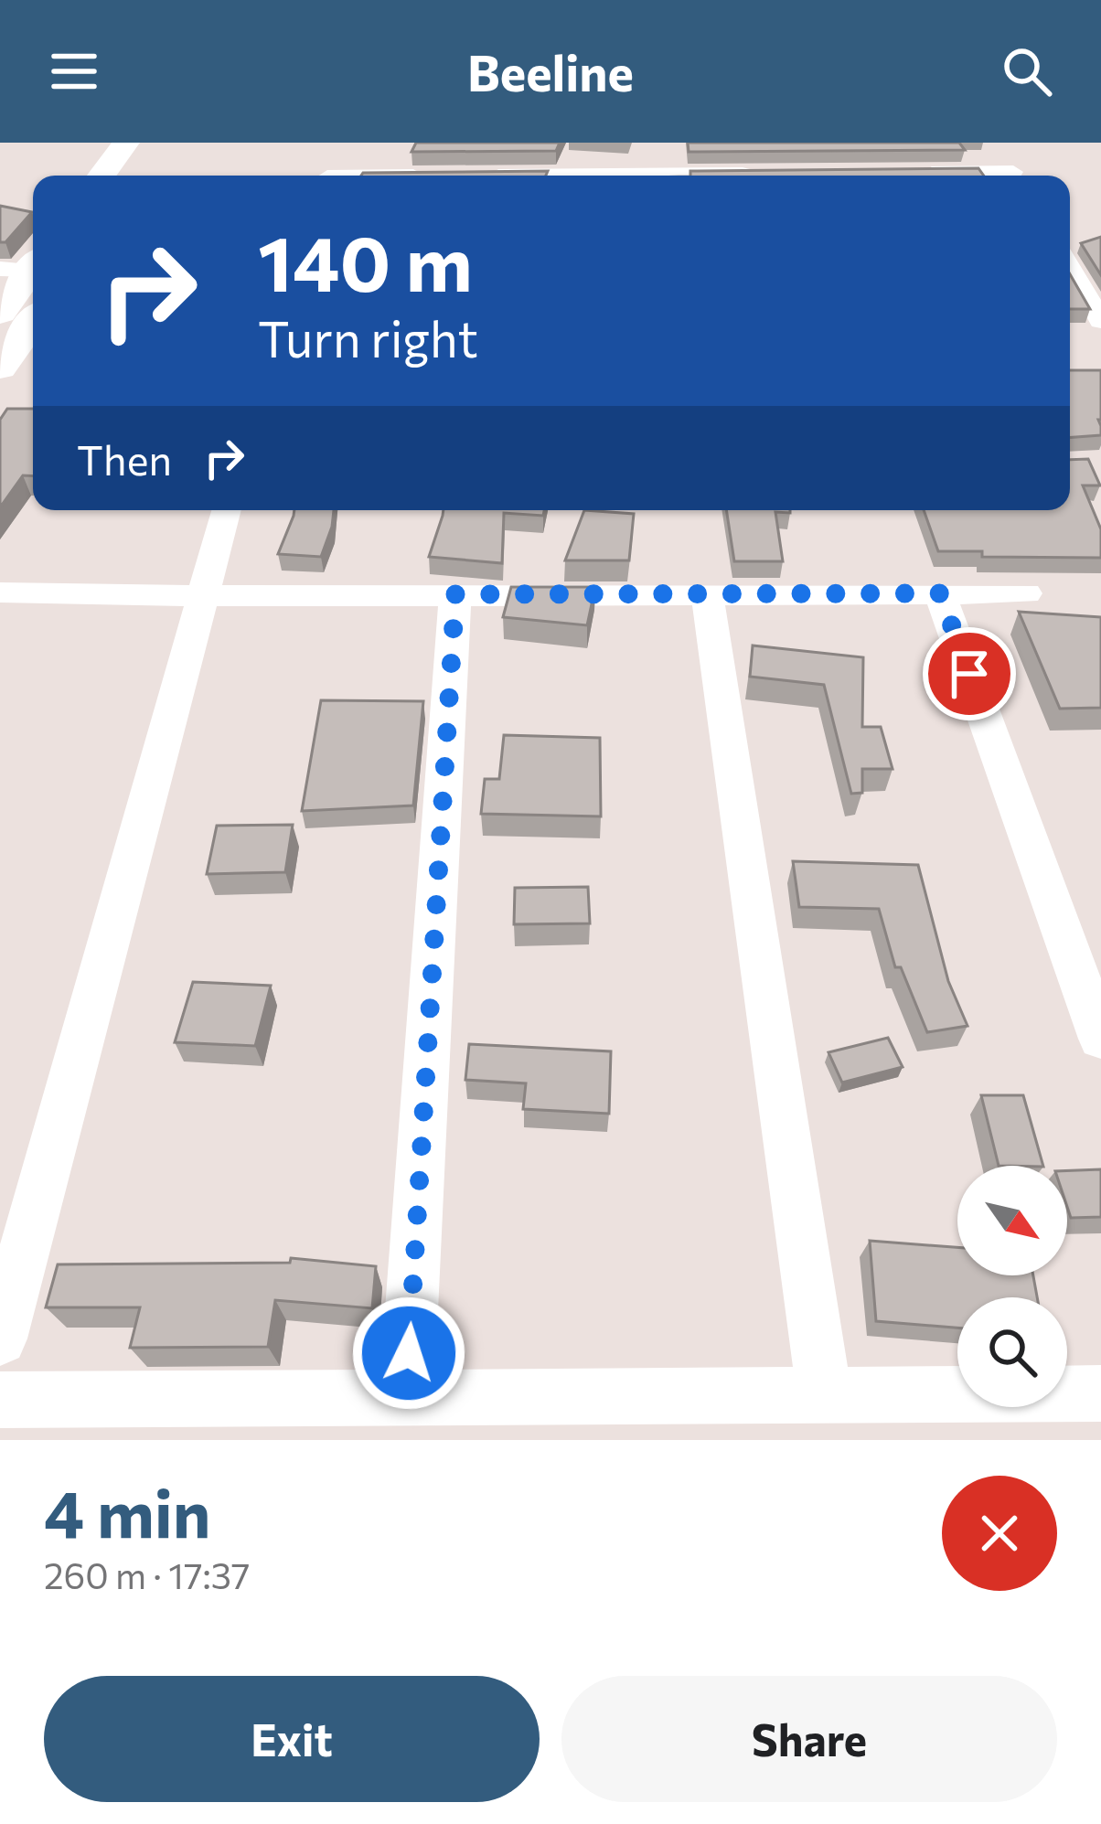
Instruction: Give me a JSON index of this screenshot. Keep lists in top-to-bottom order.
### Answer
{
  "north": "bottom right",
  "page": {
    "header": "Beeline",
    "turn": ["140 m", "Turn right"],
    "then": "Then",
    "heading": ["4 min", "260 m · 17:37"],
    "buttons": ["Exit", "Share"]
  }
}
